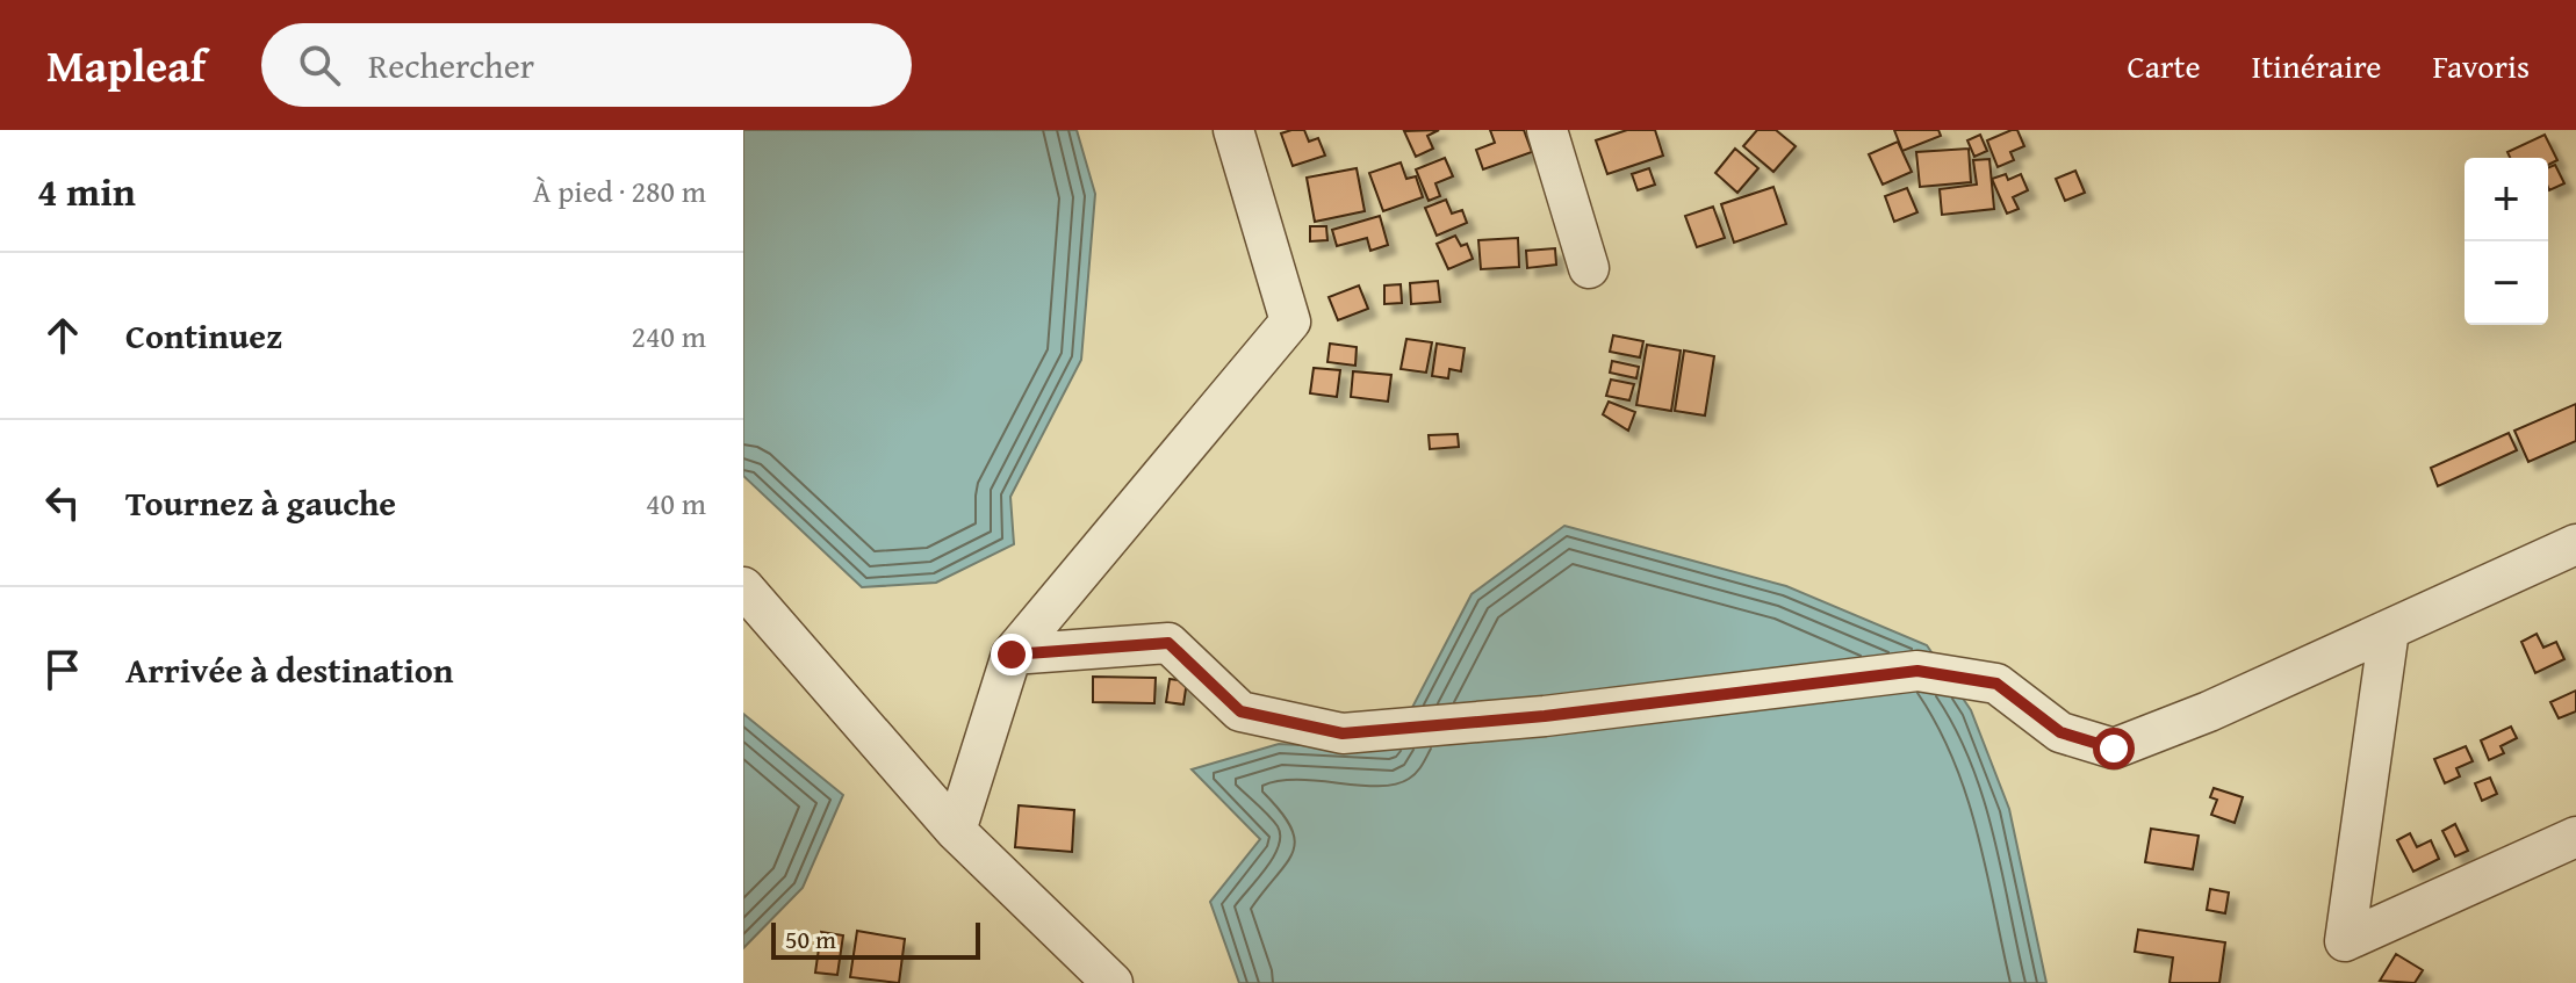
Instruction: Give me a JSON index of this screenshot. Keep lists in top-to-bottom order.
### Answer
{
  "scale_bar": "50 m",
  "page": {
    "header": "Mapleaf",
    "search": "Rechercher",
    "nav": ["Carte", "Itinéraire", "Favoris"],
    "heading": ["4 min", "À pied · 280 m"],
    "map_buttons": ["+", "−"],
    "list": [
      ["Continuez", "240 m"],
      ["Tournez à gauche", "40 m"],
      "Arrivée à destination"
    ],
    "scale": "50 m"
  }
}
